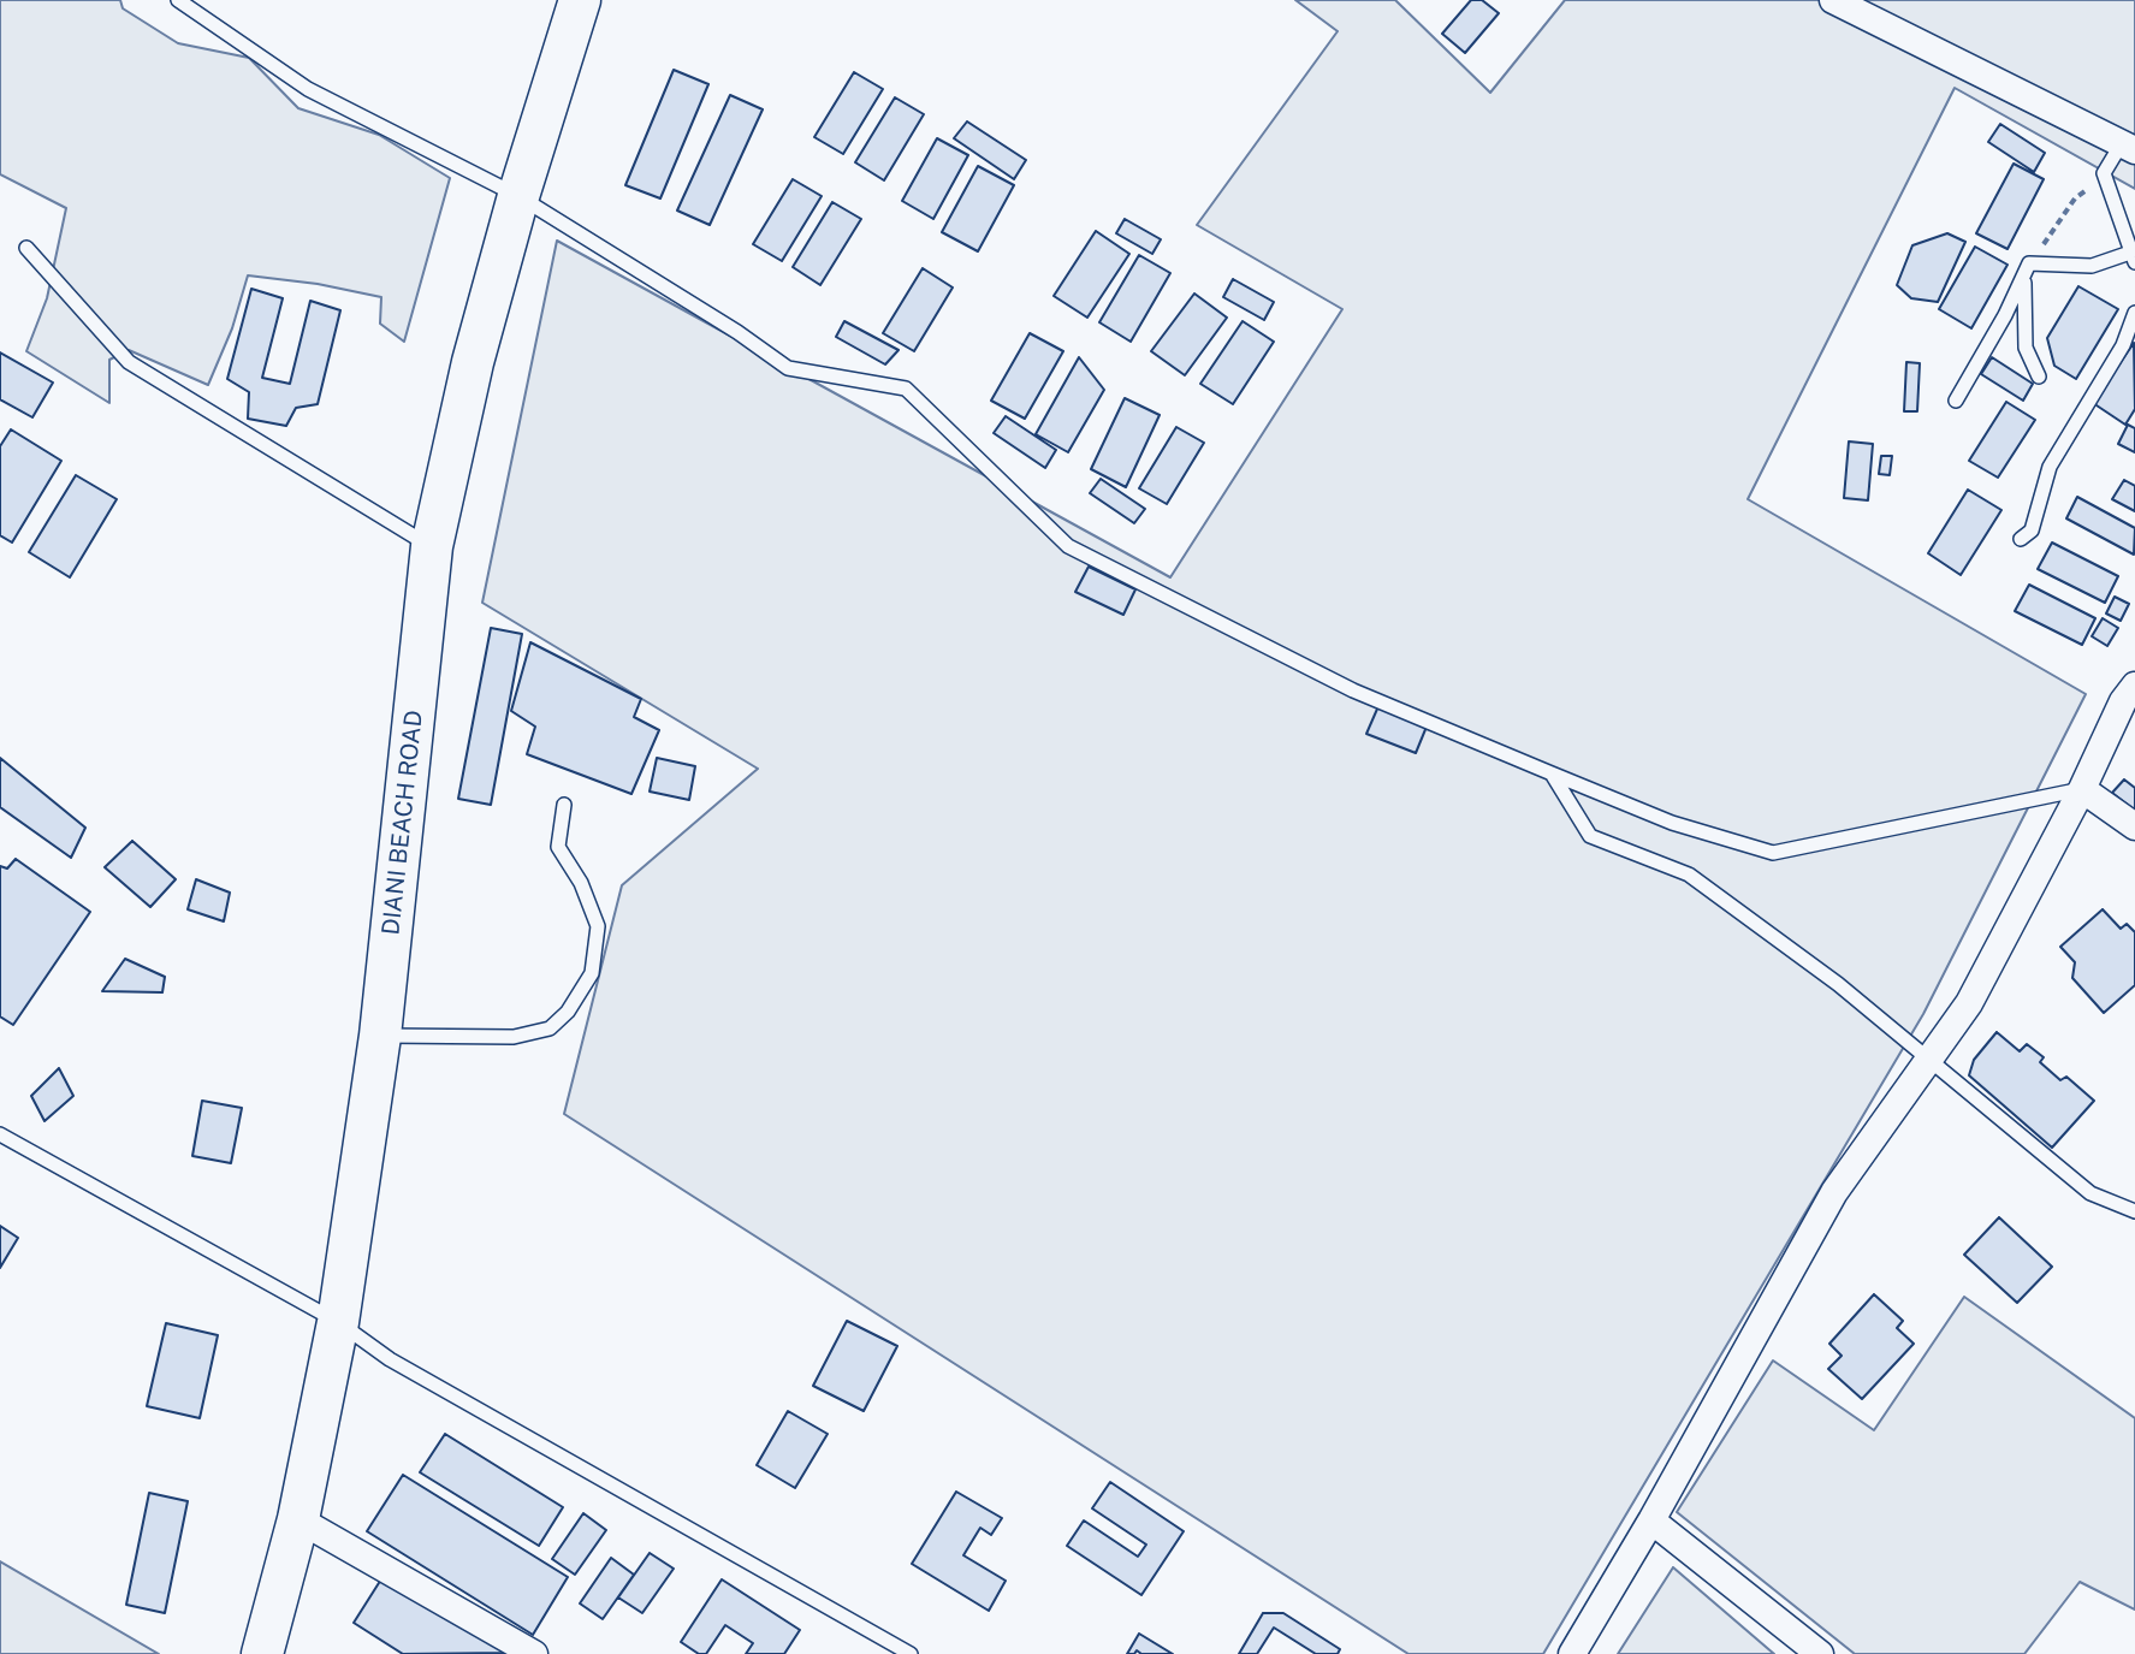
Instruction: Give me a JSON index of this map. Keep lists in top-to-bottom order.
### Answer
{
  "streets": {
    "main road": ["DIANI BEACH ROAD"]
  }
}
